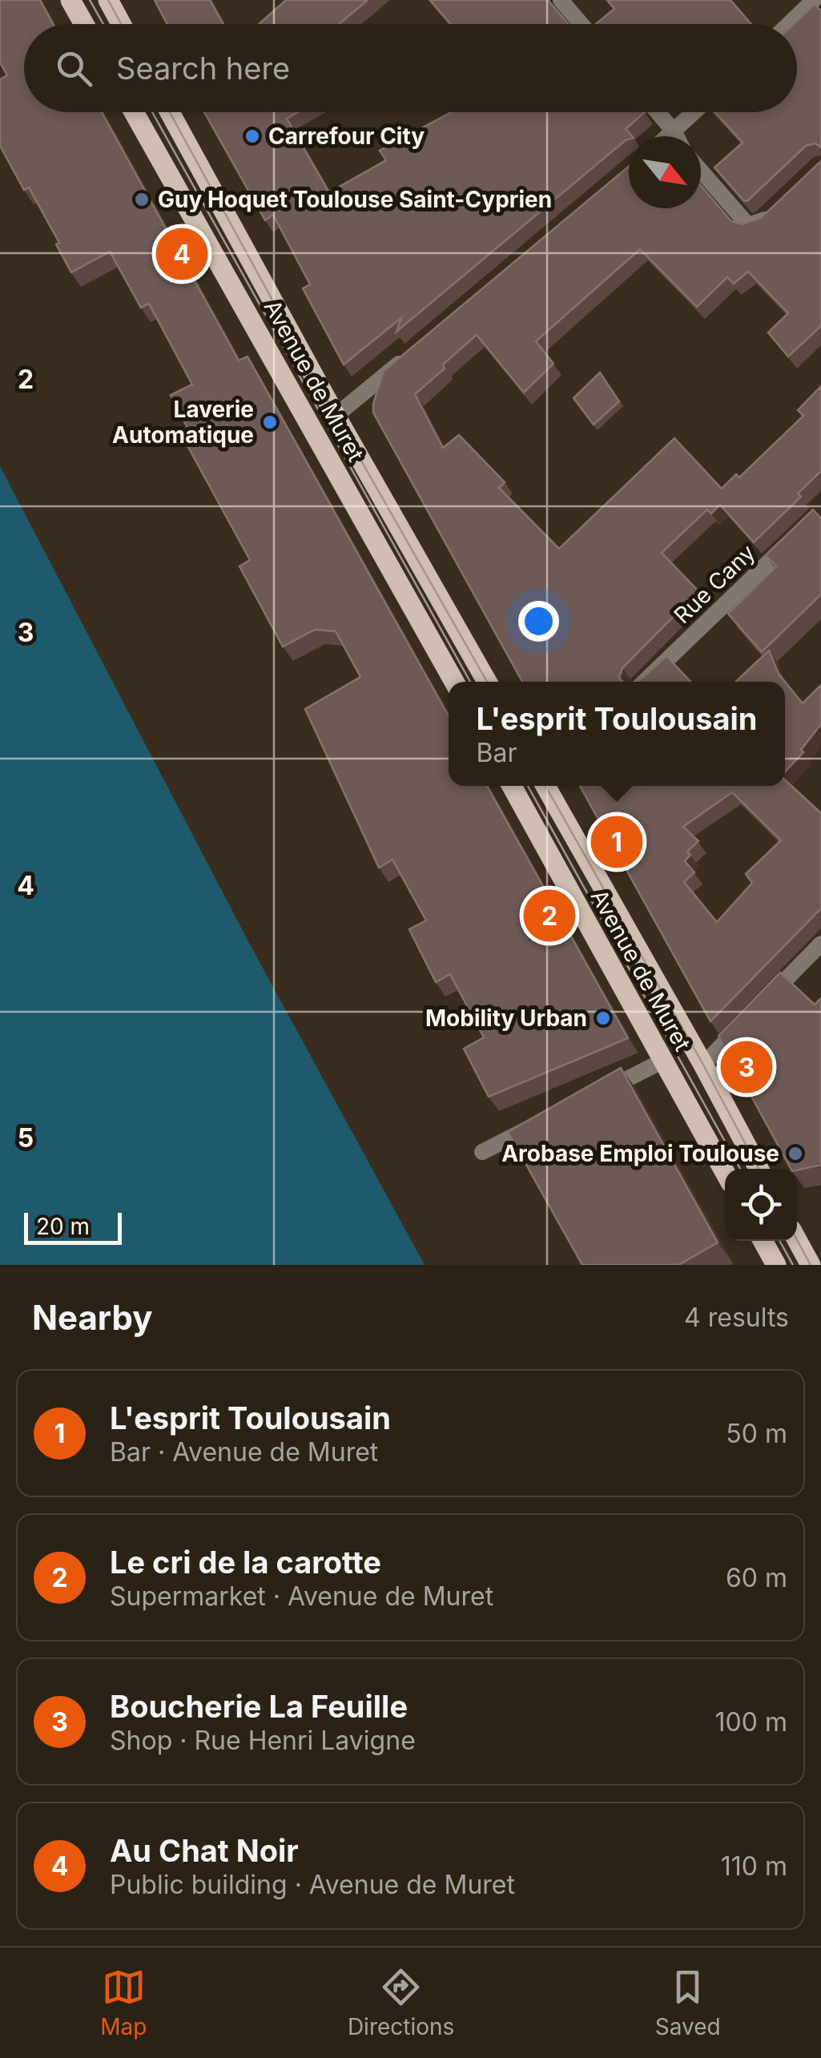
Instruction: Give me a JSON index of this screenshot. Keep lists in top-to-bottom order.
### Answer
{
  "streets": {
    "main road": ["Avenue de Muret"],
    "street": ["Rue Cany"]
  },
  "places": [
    "Carrefour City",
    "Guy Hoquet Toulouse Saint-Cyprien",
    "Laverie Automatique",
    "Mobility Urban",
    "Arobase Emploi Toulouse"
  ],
  "scale_bar": "20 m",
  "north": "bottom right",
  "page": {
    "search": "Search here",
    "pins": [
      "4",
      "1",
      "2",
      "3"
    ],
    "popup": ["L'esprit Toulousain", "Bar"],
    "scale": "20 m",
    "heading": ["Nearby", "4 results"],
    "list": [
      {
        "mark": "1",
        "name": "L'esprit Toulousain",
        "note": "Bar · Avenue de Muret",
        "value": "50 m"
      },
      {
        "mark": "2",
        "name": "Le cri de la carotte",
        "note": "Supermarket · Avenue de Muret",
        "value": "60 m"
      },
      {
        "mark": "3",
        "name": "Boucherie La Feuille",
        "note": "Shop · Rue Henri Lavigne",
        "value": "100 m"
      },
      {
        "mark": "4",
        "name": "Au Chat Noir",
        "note": "Public building · Avenue de Muret",
        "value": "110 m"
      }
    ],
    "nav": ["Map", "Directions", "Saved"]
  },
  "grid": {
    "rows": [
      "2",
      "3",
      "4",
      "5"
    ]
  }
}
